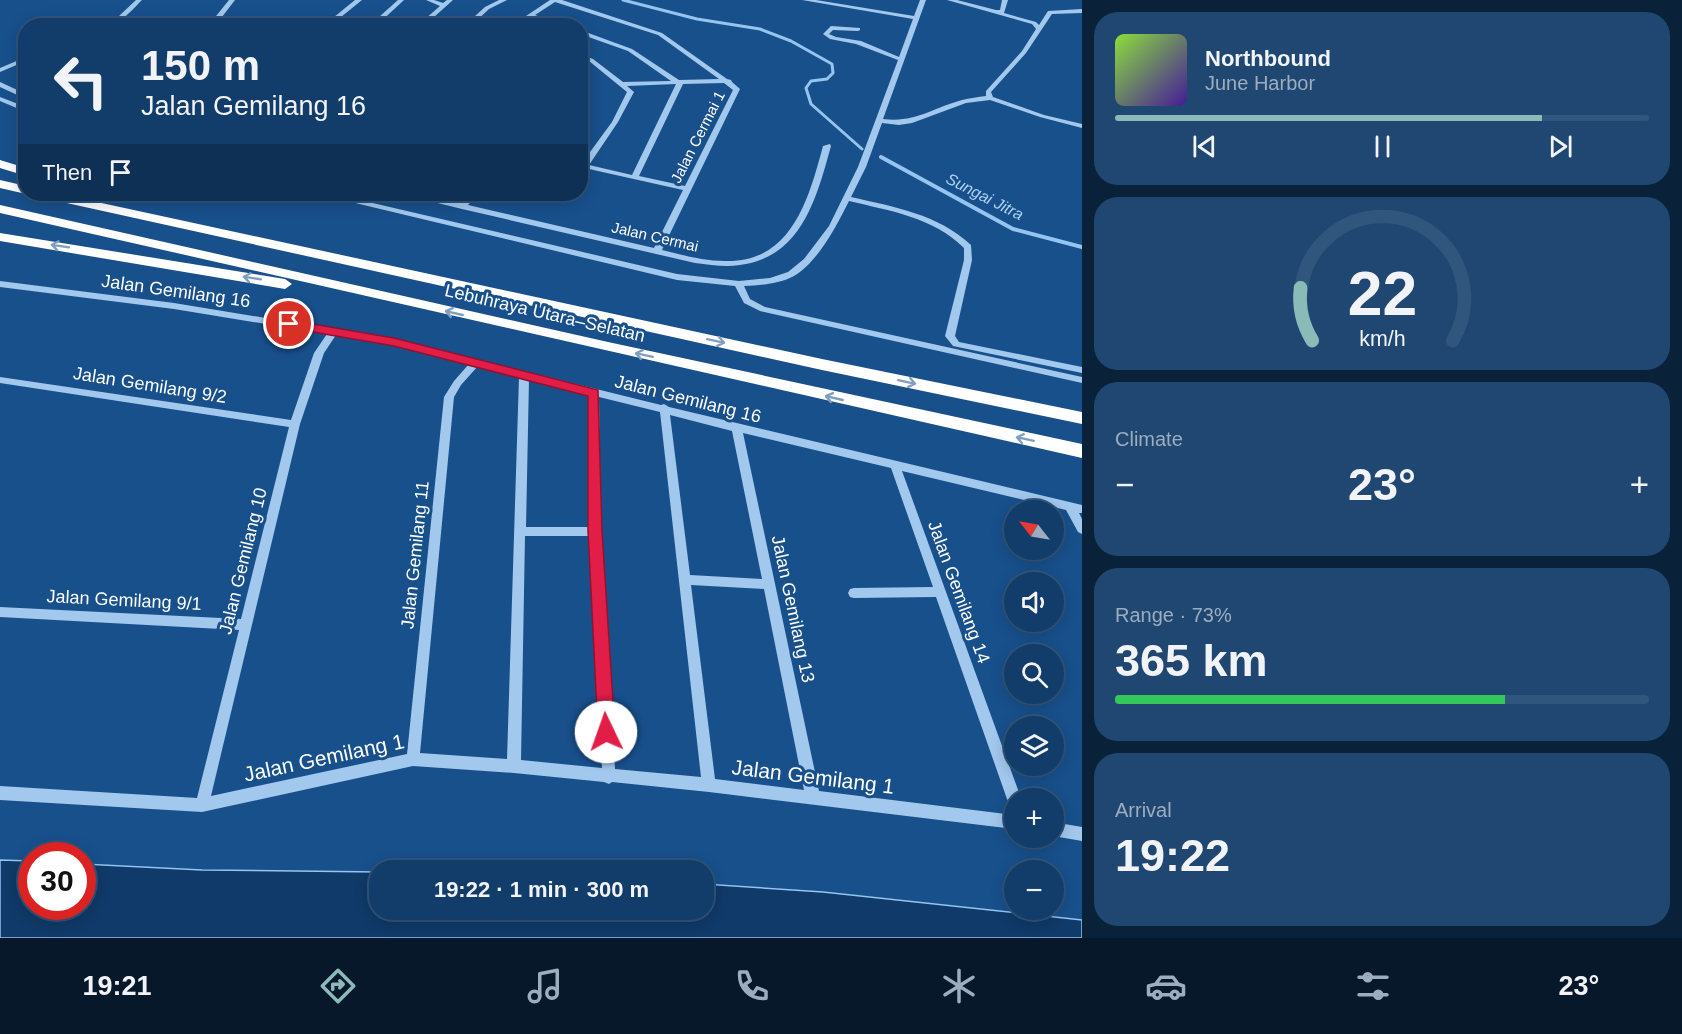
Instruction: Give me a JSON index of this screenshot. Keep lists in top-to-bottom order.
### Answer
{
  "streets": {
    "highway": ["Lebuhraya Utara–Selatan"],
    "street": [
      "Jalan Cermai 1",
      "Jalan Cermai",
      "Jalan Gemilang 16",
      "Jalan Gemilang 9/2",
      "Jalan Gemilang 11",
      "Jalan Gemilang 10",
      "Jalan Gemilang 14",
      "Jalan Gemilang 9/1",
      "Jalan Gemilang 13",
      "Jalan Gemilang 1"
    ]
  },
  "crossings": [
    ["Jalan Cermai 1", "Jalan Cermai"],
    ["Jalan Gemilang 16", "Jalan Gemilang 11"],
    ["Jalan Gemilang 16", "Jalan Gemilang 10"],
    ["Jalan Gemilang 16", "Jalan Gemilang 14"],
    ["Jalan Gemilang 16", "Jalan Gemilang 13"],
    ["Jalan Gemilang 9/2", "Jalan Gemilang 10"],
    ["Jalan Gemilang 11", "Jalan Gemilang 1"],
    ["Jalan Gemilang 10", "Jalan Gemilang 9/1"],
    ["Jalan Gemilang 10", "Jalan Gemilang 1"],
    ["Jalan Gemilang 13", "Jalan Gemilang 1"]
  ],
  "water": ["Sungai Jitra"],
  "north": "top left",
  "page": {
    "turn": ["150 m", "Jalan Gemilang 16"],
    "song": ["Northbound", "June Harbor"],
    "then": "Then",
    "tile": [
      "Climate",
      ["Range · 73%", "365 km"],
      ["Arrival", "19:22"]
    ],
    "heat": ["−", "23°", "+"],
    "map_buttons": ["+", "−"],
    "limit": "30",
    "trip": "19:22 · 1 min · 300 m",
    "tabs": ["19:21", "23°"],
    "gauge": ["22", "km/h"]
  }
}
